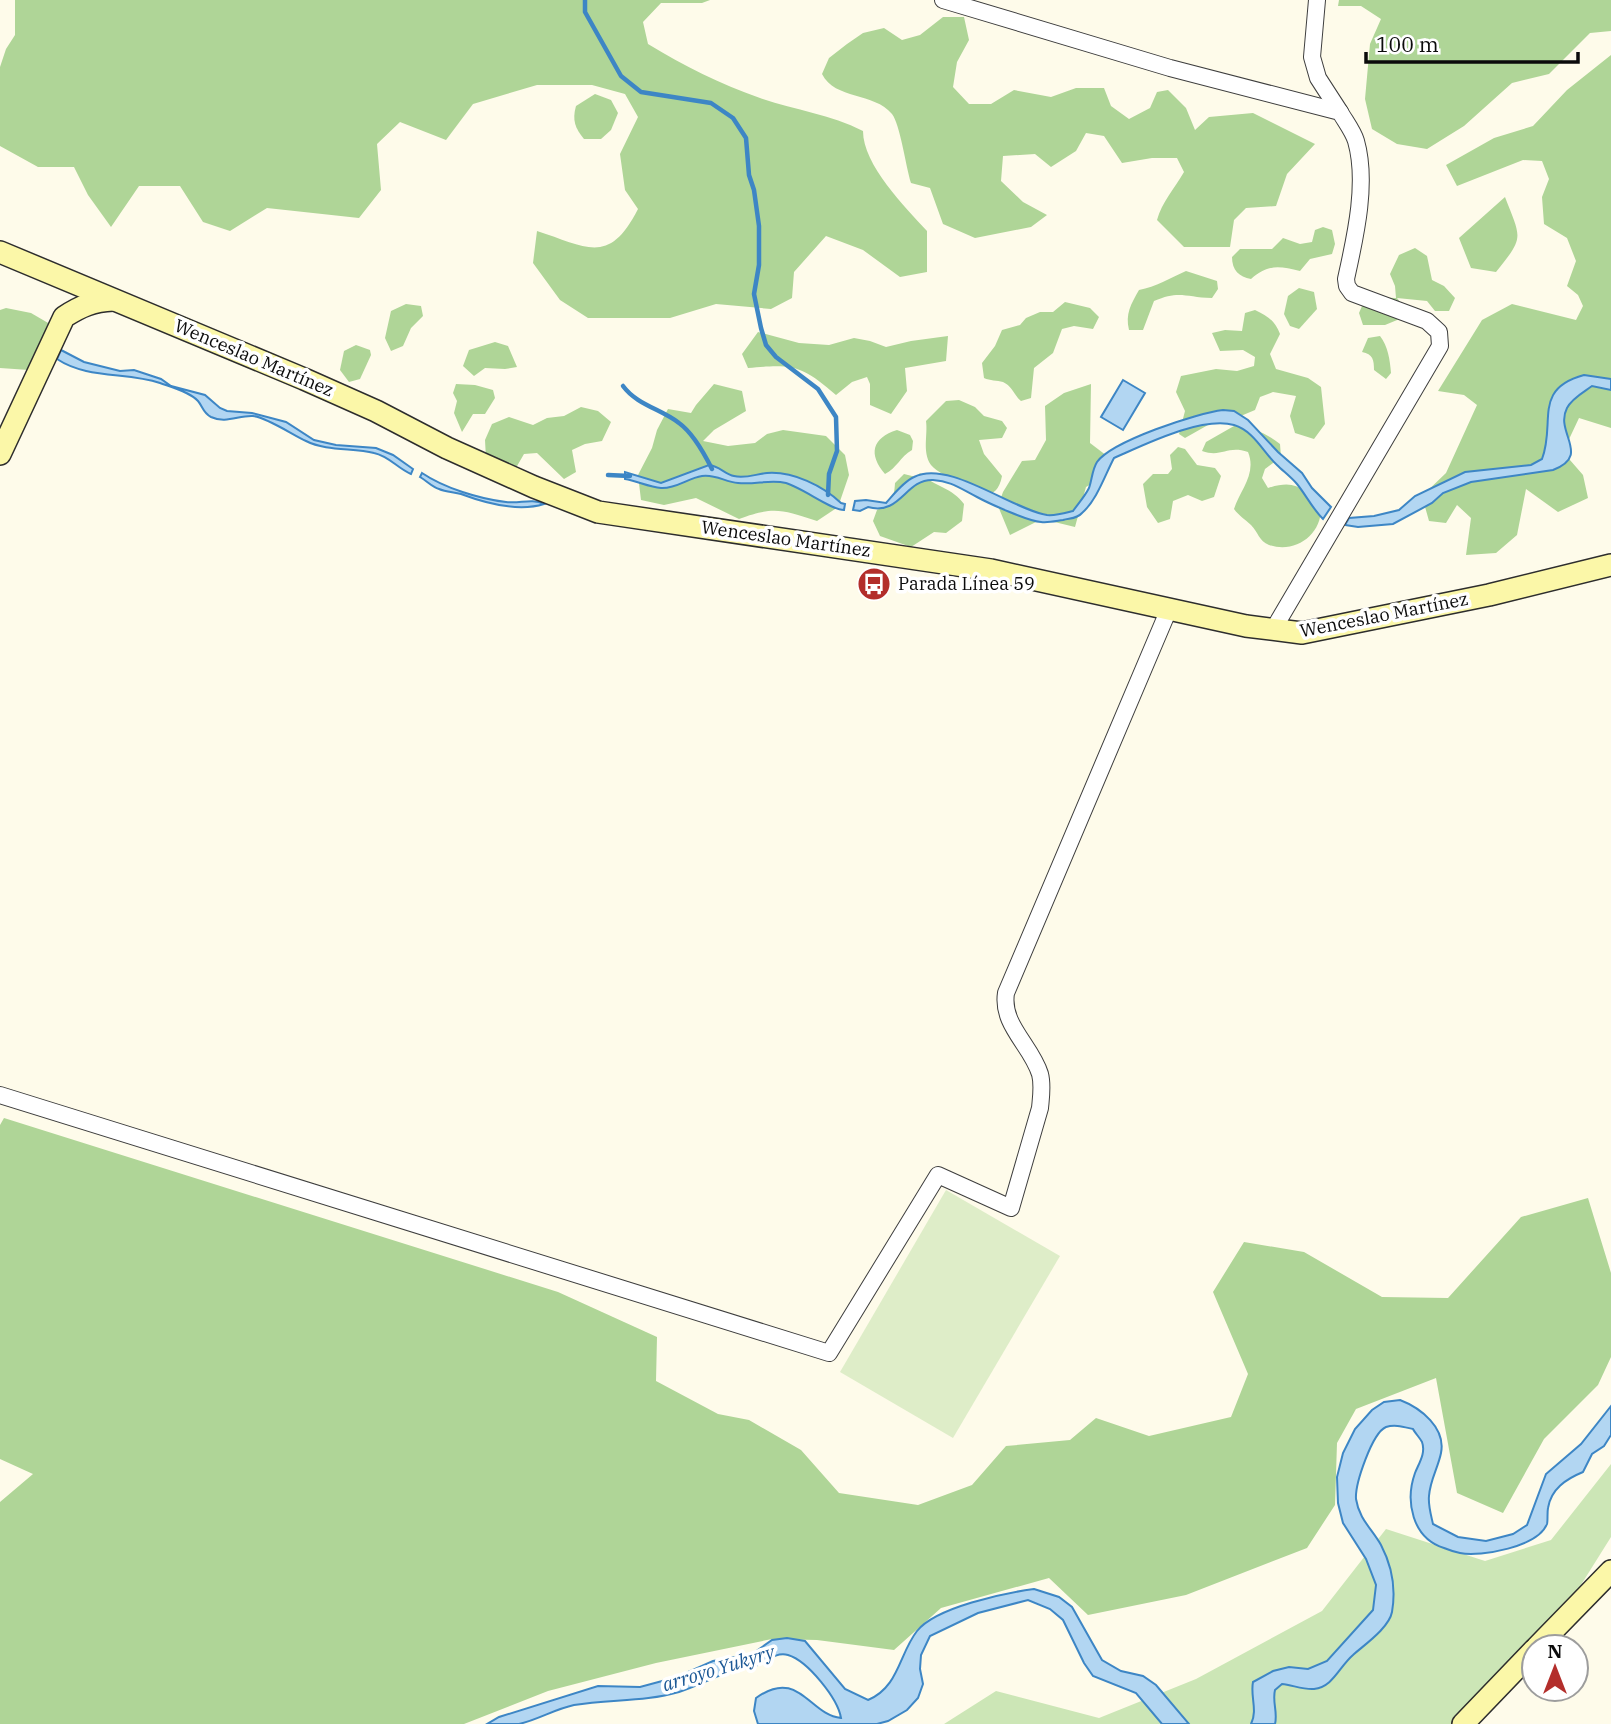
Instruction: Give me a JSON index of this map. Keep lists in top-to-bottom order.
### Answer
{
  "streets": {
    "main road": ["Wenceslao Martínez"]
  },
  "water": ["arroyo Yukyry"],
  "places": {
    "bus stop": ["Parada Línea 59"]
  },
  "scale_bar": "100 m",
  "north": "top"
}
